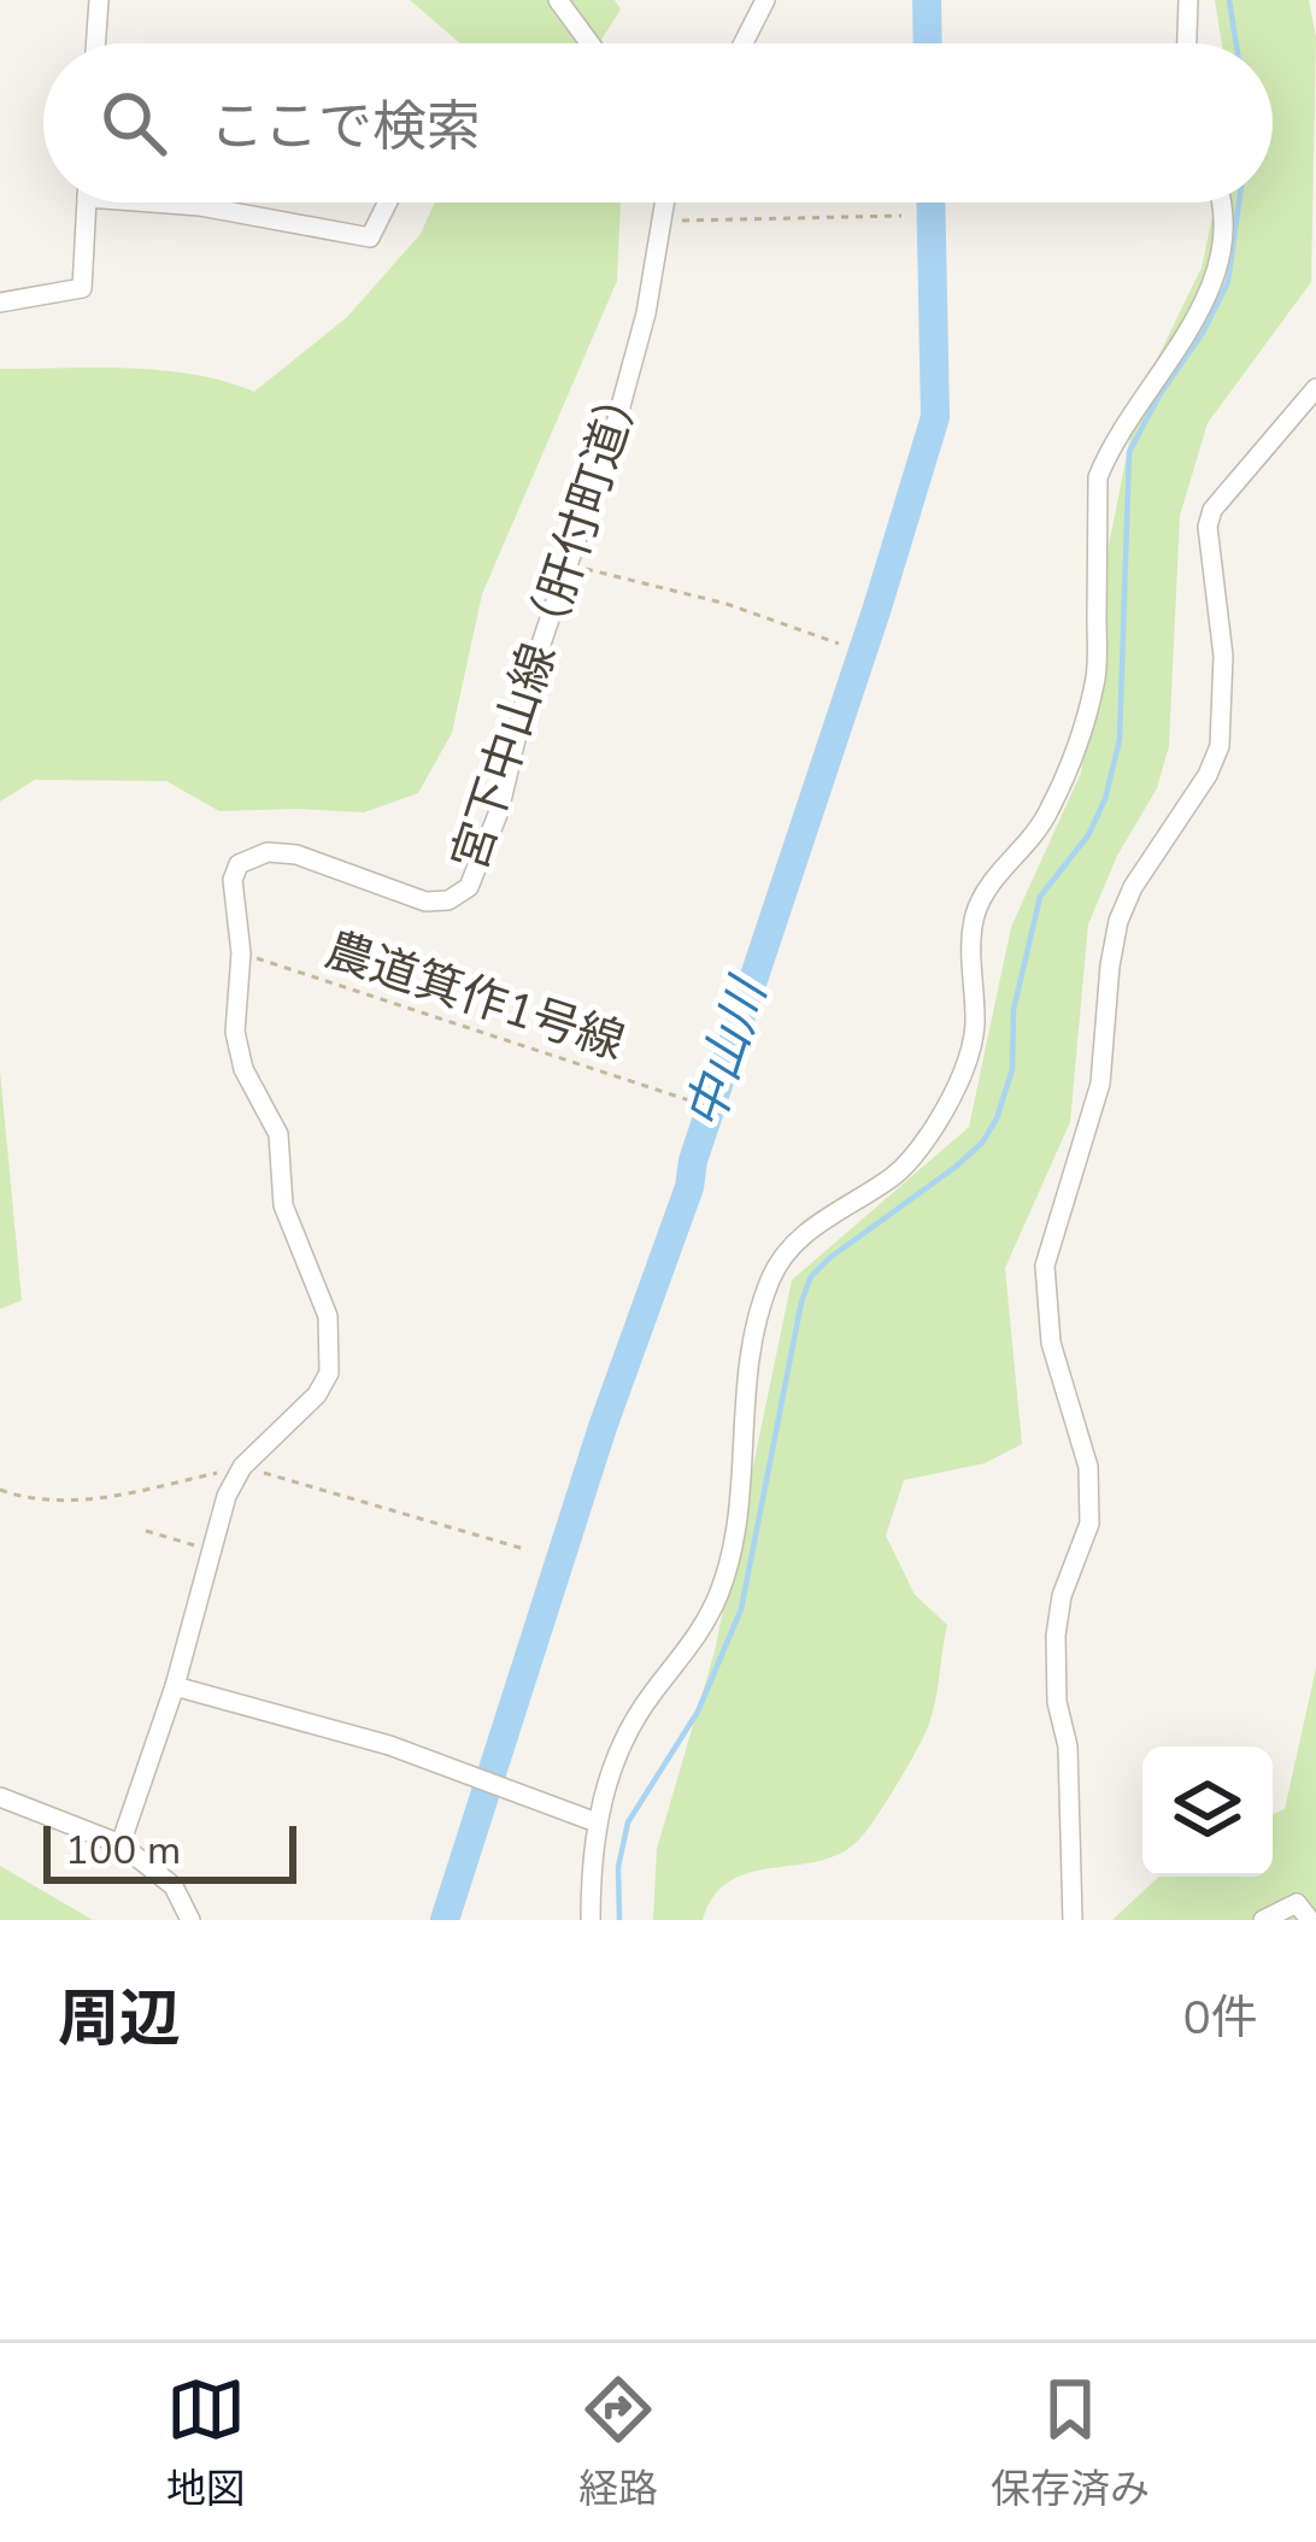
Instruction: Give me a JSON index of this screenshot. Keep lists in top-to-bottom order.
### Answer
{
  "streets": {
    "street": ["宮下中山線（肝付町道）"],
    "path": ["農道箕作1号線"]
  },
  "crossings": [
    ["宮下中山線（肝付町道）", "農道箕作1号線"]
  ],
  "water": ["中山川"],
  "scale_bar": "100 m",
  "page": {
    "search": "ここで検索",
    "scale": "100 m",
    "heading": ["周辺", "0件"],
    "nav": ["地図", "経路", "保存済み"]
  }
}
